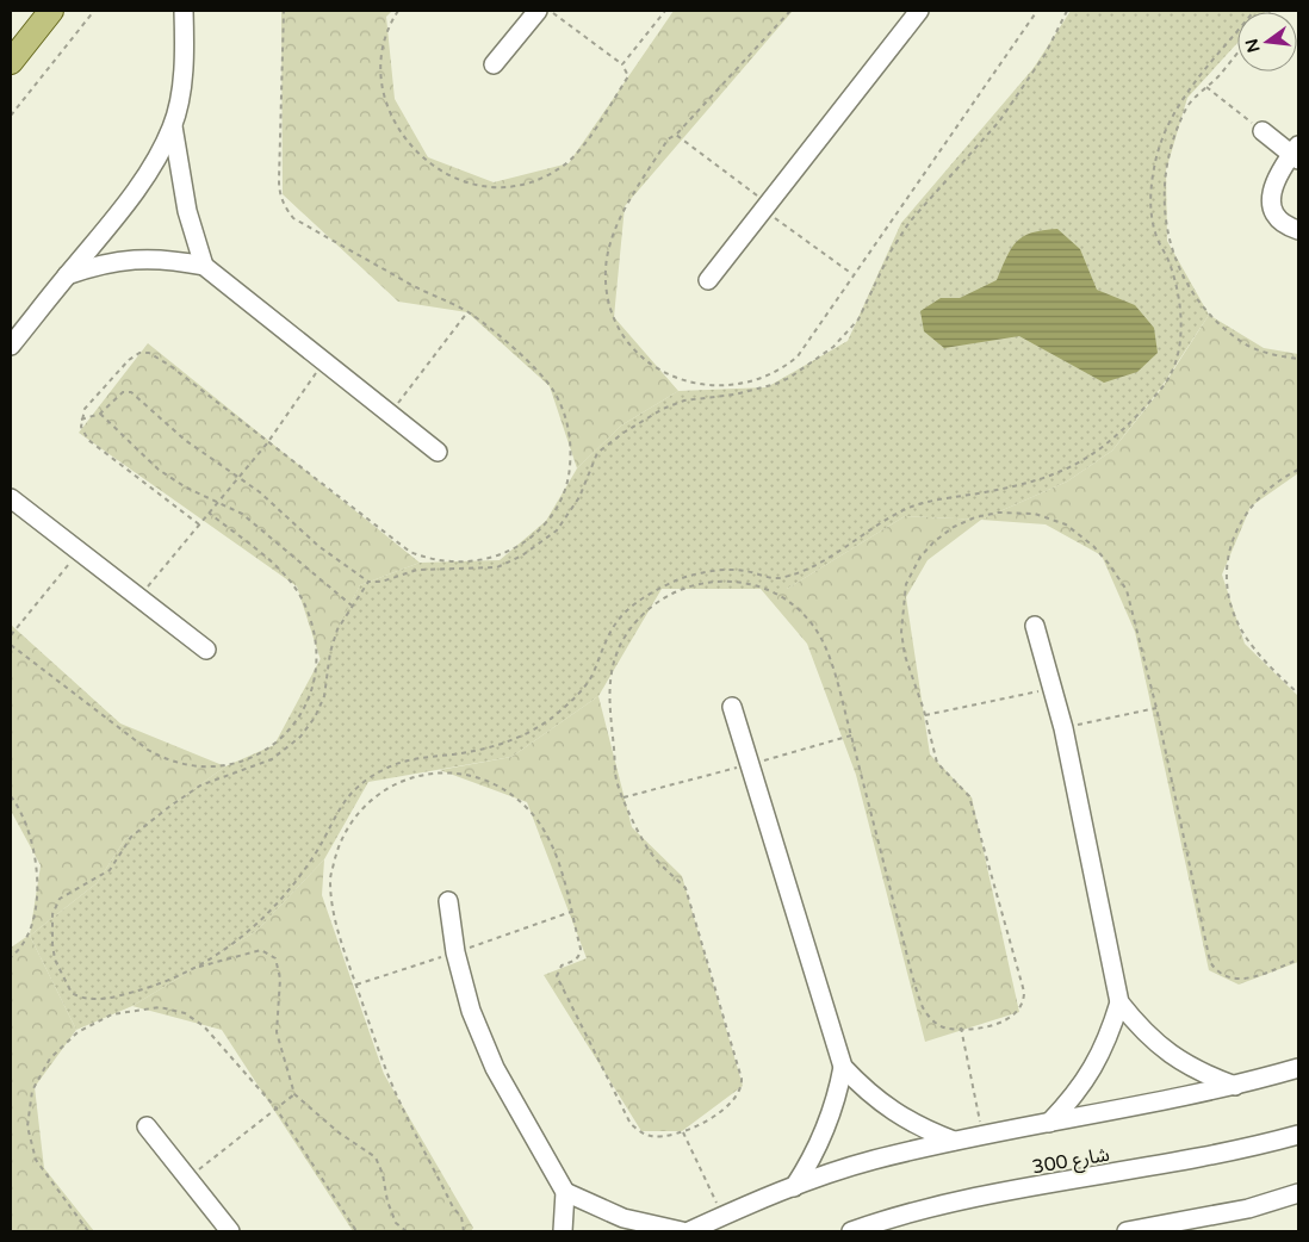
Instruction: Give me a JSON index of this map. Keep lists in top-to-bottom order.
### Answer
{
  "streets": {
    "street": ["شارع 300"]
  },
  "north": "left"
}
